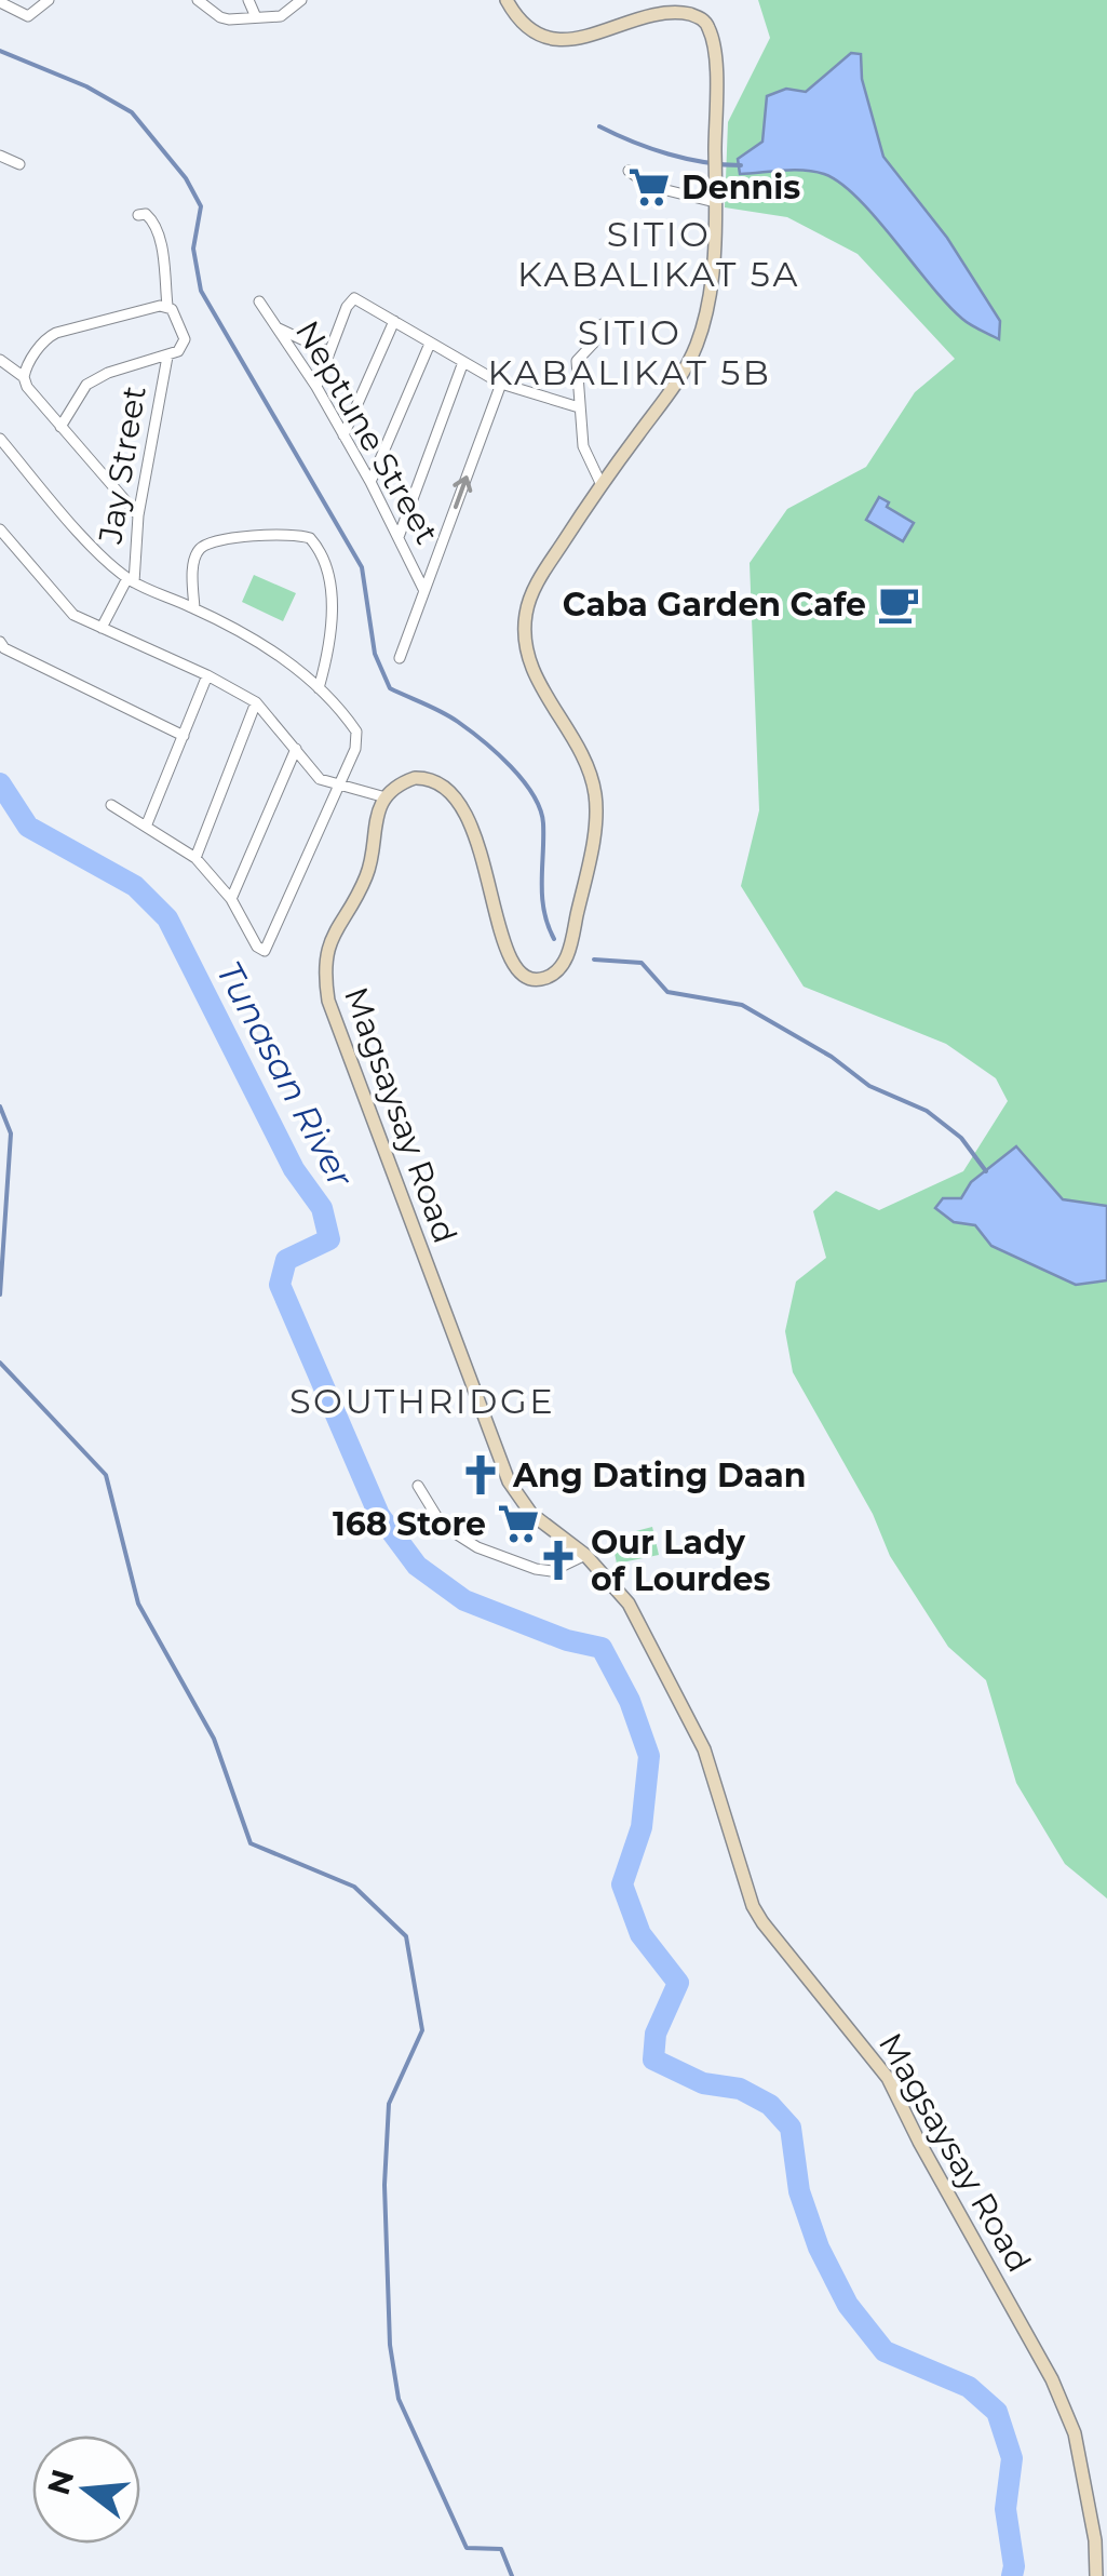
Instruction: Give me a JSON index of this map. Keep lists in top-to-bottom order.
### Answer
{
  "streets": {
    "main road": ["Magsaysay Road"],
    "street": ["Neptune Street", "Jay Street"]
  },
  "districts": ["SITIO KABALIKAT 5A", "SITIO KABALIKAT 5B", "SOUTHRIDGE"],
  "water": ["Tunasan River"],
  "places": {
    "supermarket": ["Dennis", "168 Store"],
    "cafe": ["Caba Garden Cafe"],
    "church": ["Ang Dating Daan", "Our Lady of Lourdes"]
  },
  "north": "left"
}
